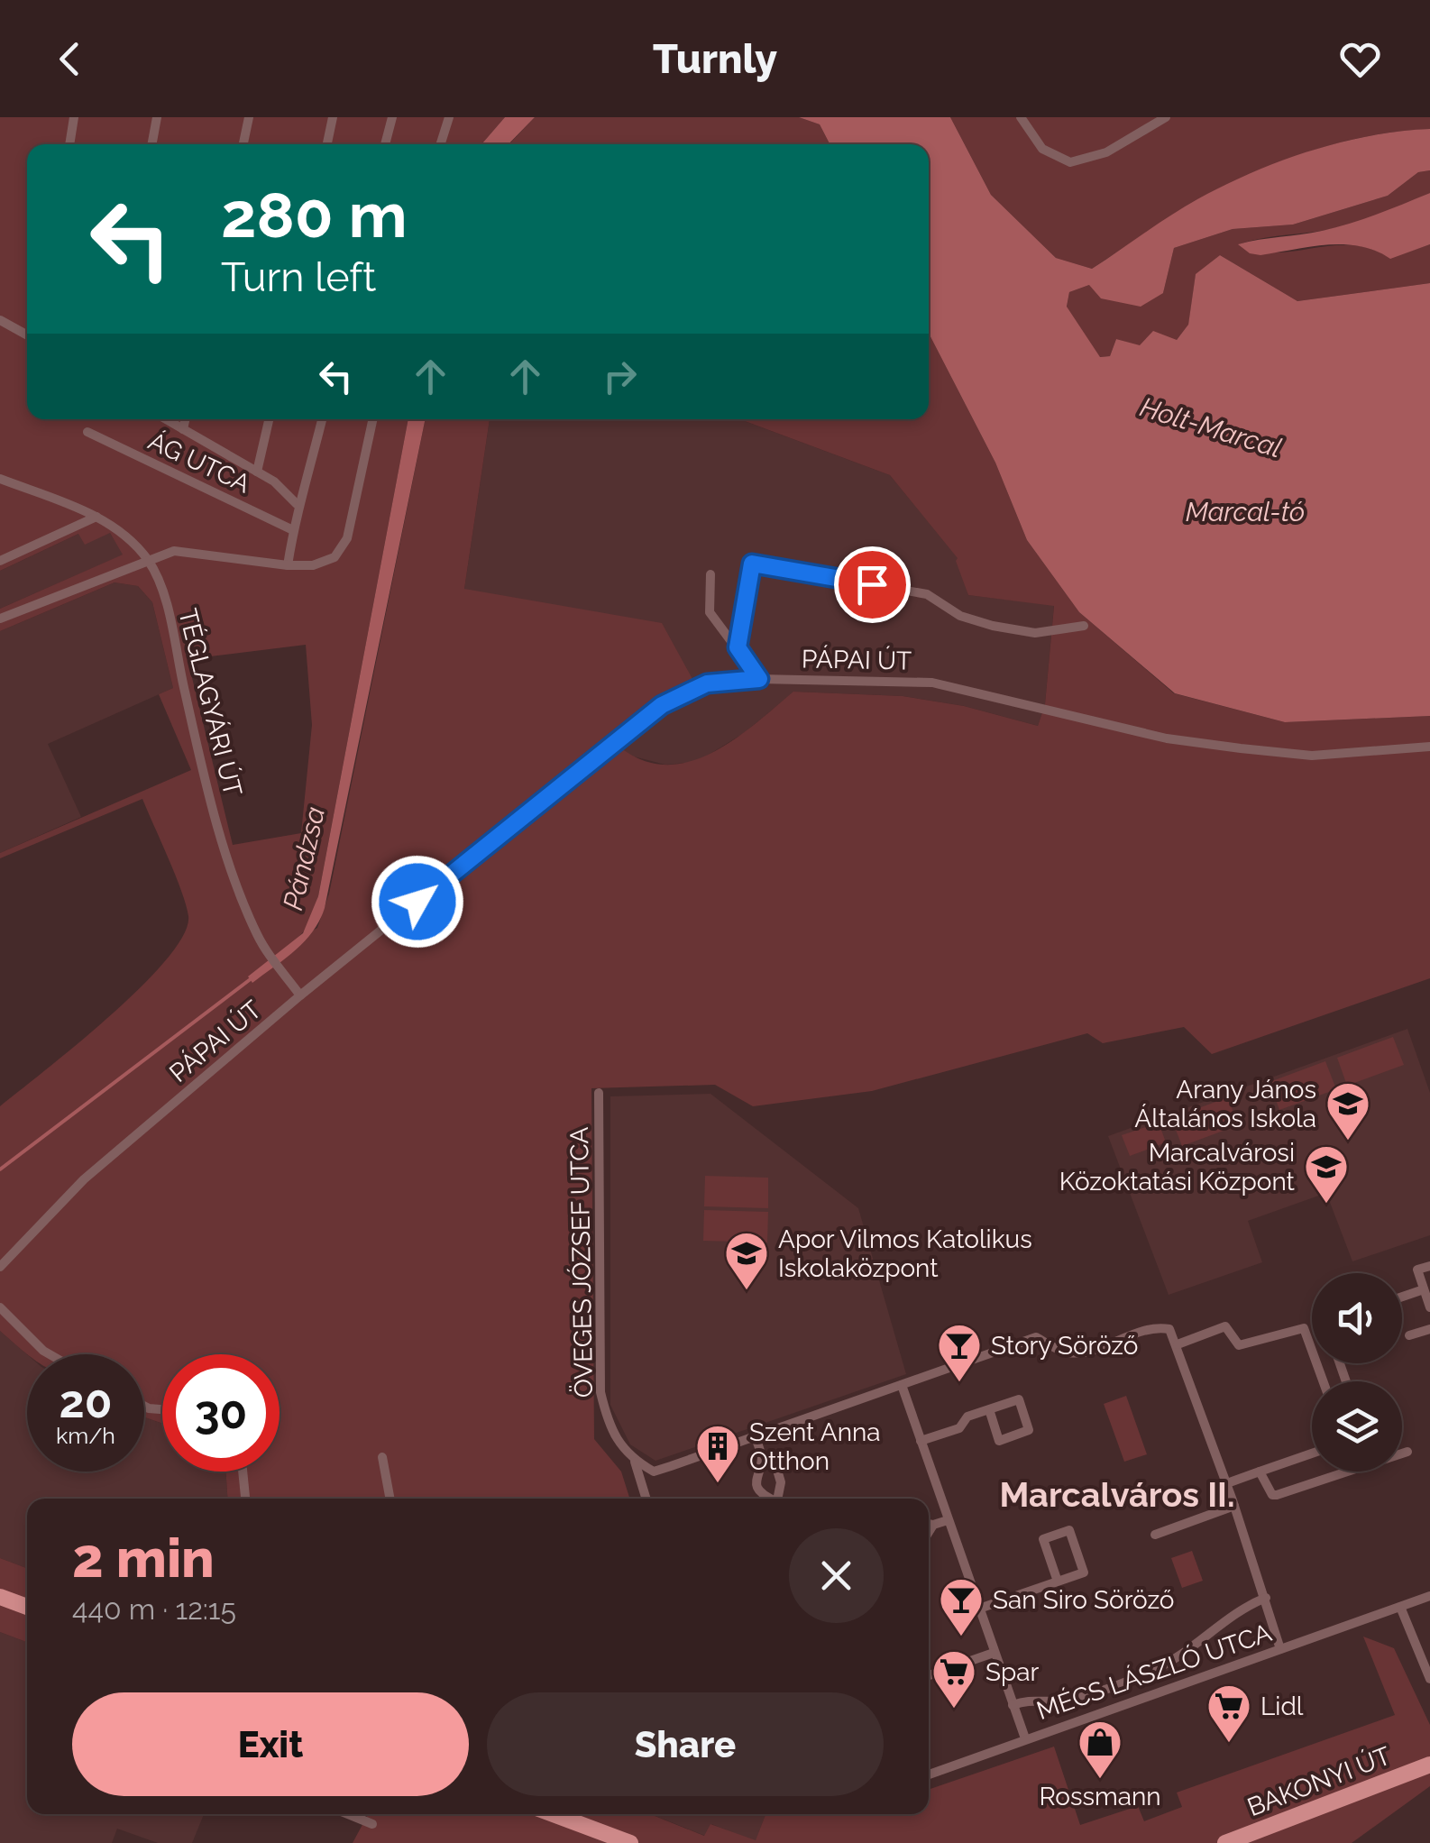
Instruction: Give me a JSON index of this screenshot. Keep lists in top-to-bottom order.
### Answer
{
  "streets": {
    "main road": ["BAKONYI ÚT"],
    "street": [
      "ÁG UTCA",
      "PÁPAI ÚT",
      "TÉGLAGYÁRI ÚT",
      "ÖVEGES JÓZSEF UTCA",
      "MÉCS LÁSZLÓ UTCA"
    ]
  },
  "crossings": [
    ["PÁPAI ÚT", "TÉGLAGYÁRI ÚT"]
  ],
  "districts": ["Marcalváros II."],
  "water": ["Holt-Marcal", "Marcal-tó", "Pándzsa"],
  "places": {
    "school or university": ["Arany János Általános Iskola", "Marcalvárosi Közoktatási Központ", "Apor Vilmos Katolikus Iskolaközpont"],
    "bar": ["Story Söröző", "San Siro Söröző"],
    "building": ["Szent Anna Otthon"],
    "supermarket": ["Spar", "Lidl"],
    "shop": ["Rossmann"]
  },
  "page": {
    "header": "Turnly",
    "turn": ["280 m", "Turn left"],
    "speed": "20 km/h",
    "limit": "30",
    "heading": ["2 min", "440 m · 12:15"],
    "buttons": ["Exit", "Share"]
  }
}
